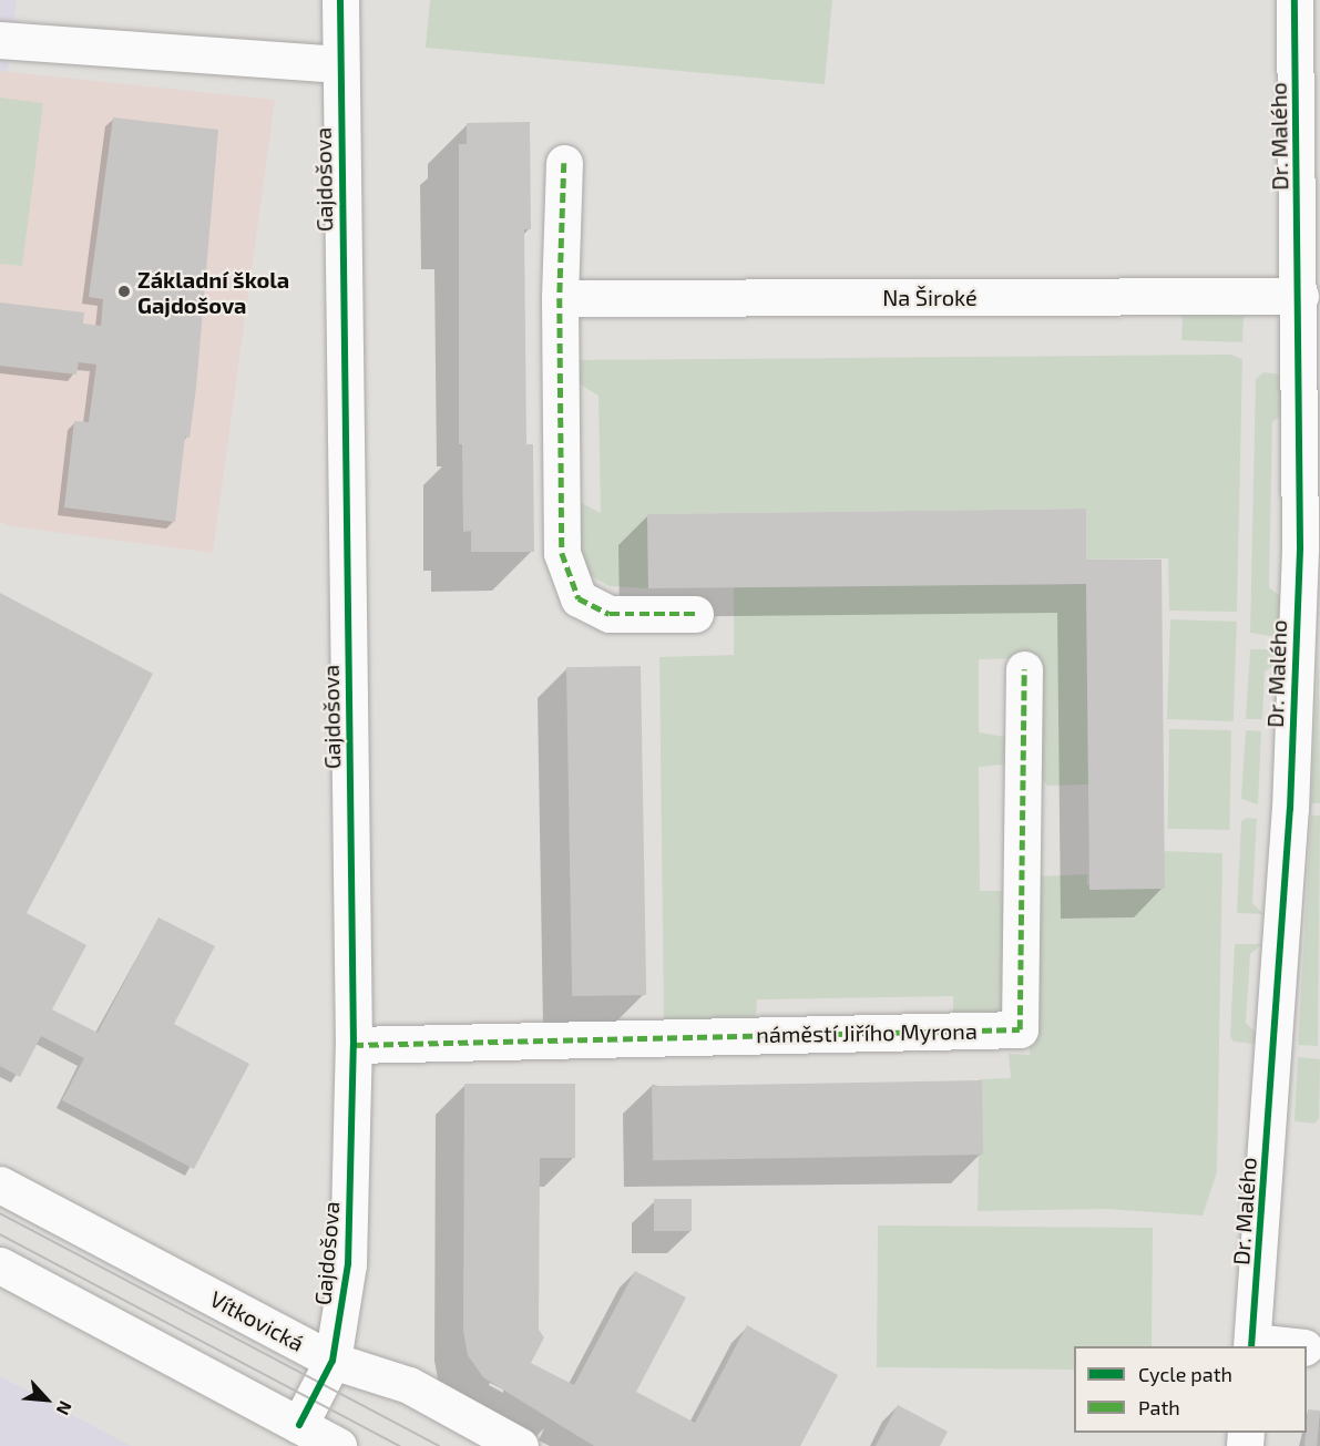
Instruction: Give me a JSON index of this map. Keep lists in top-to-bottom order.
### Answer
{
  "streets": {
    "street": [
      "Dr. Malého",
      "Gajdošova",
      "Na Široké",
      "náměstí Jiřího Myrona",
      "Vítkovická"
    ]
  },
  "crossings": [
    ["Dr. Malého", "Na Široké"],
    ["Gajdošova", "náměstí Jiřího Myrona"],
    ["Gajdošova", "Vítkovická"]
  ],
  "places": ["Základní škola Gajdošova"],
  "legend": ["Cycle path", "Path"],
  "north": "bottom right"
}
